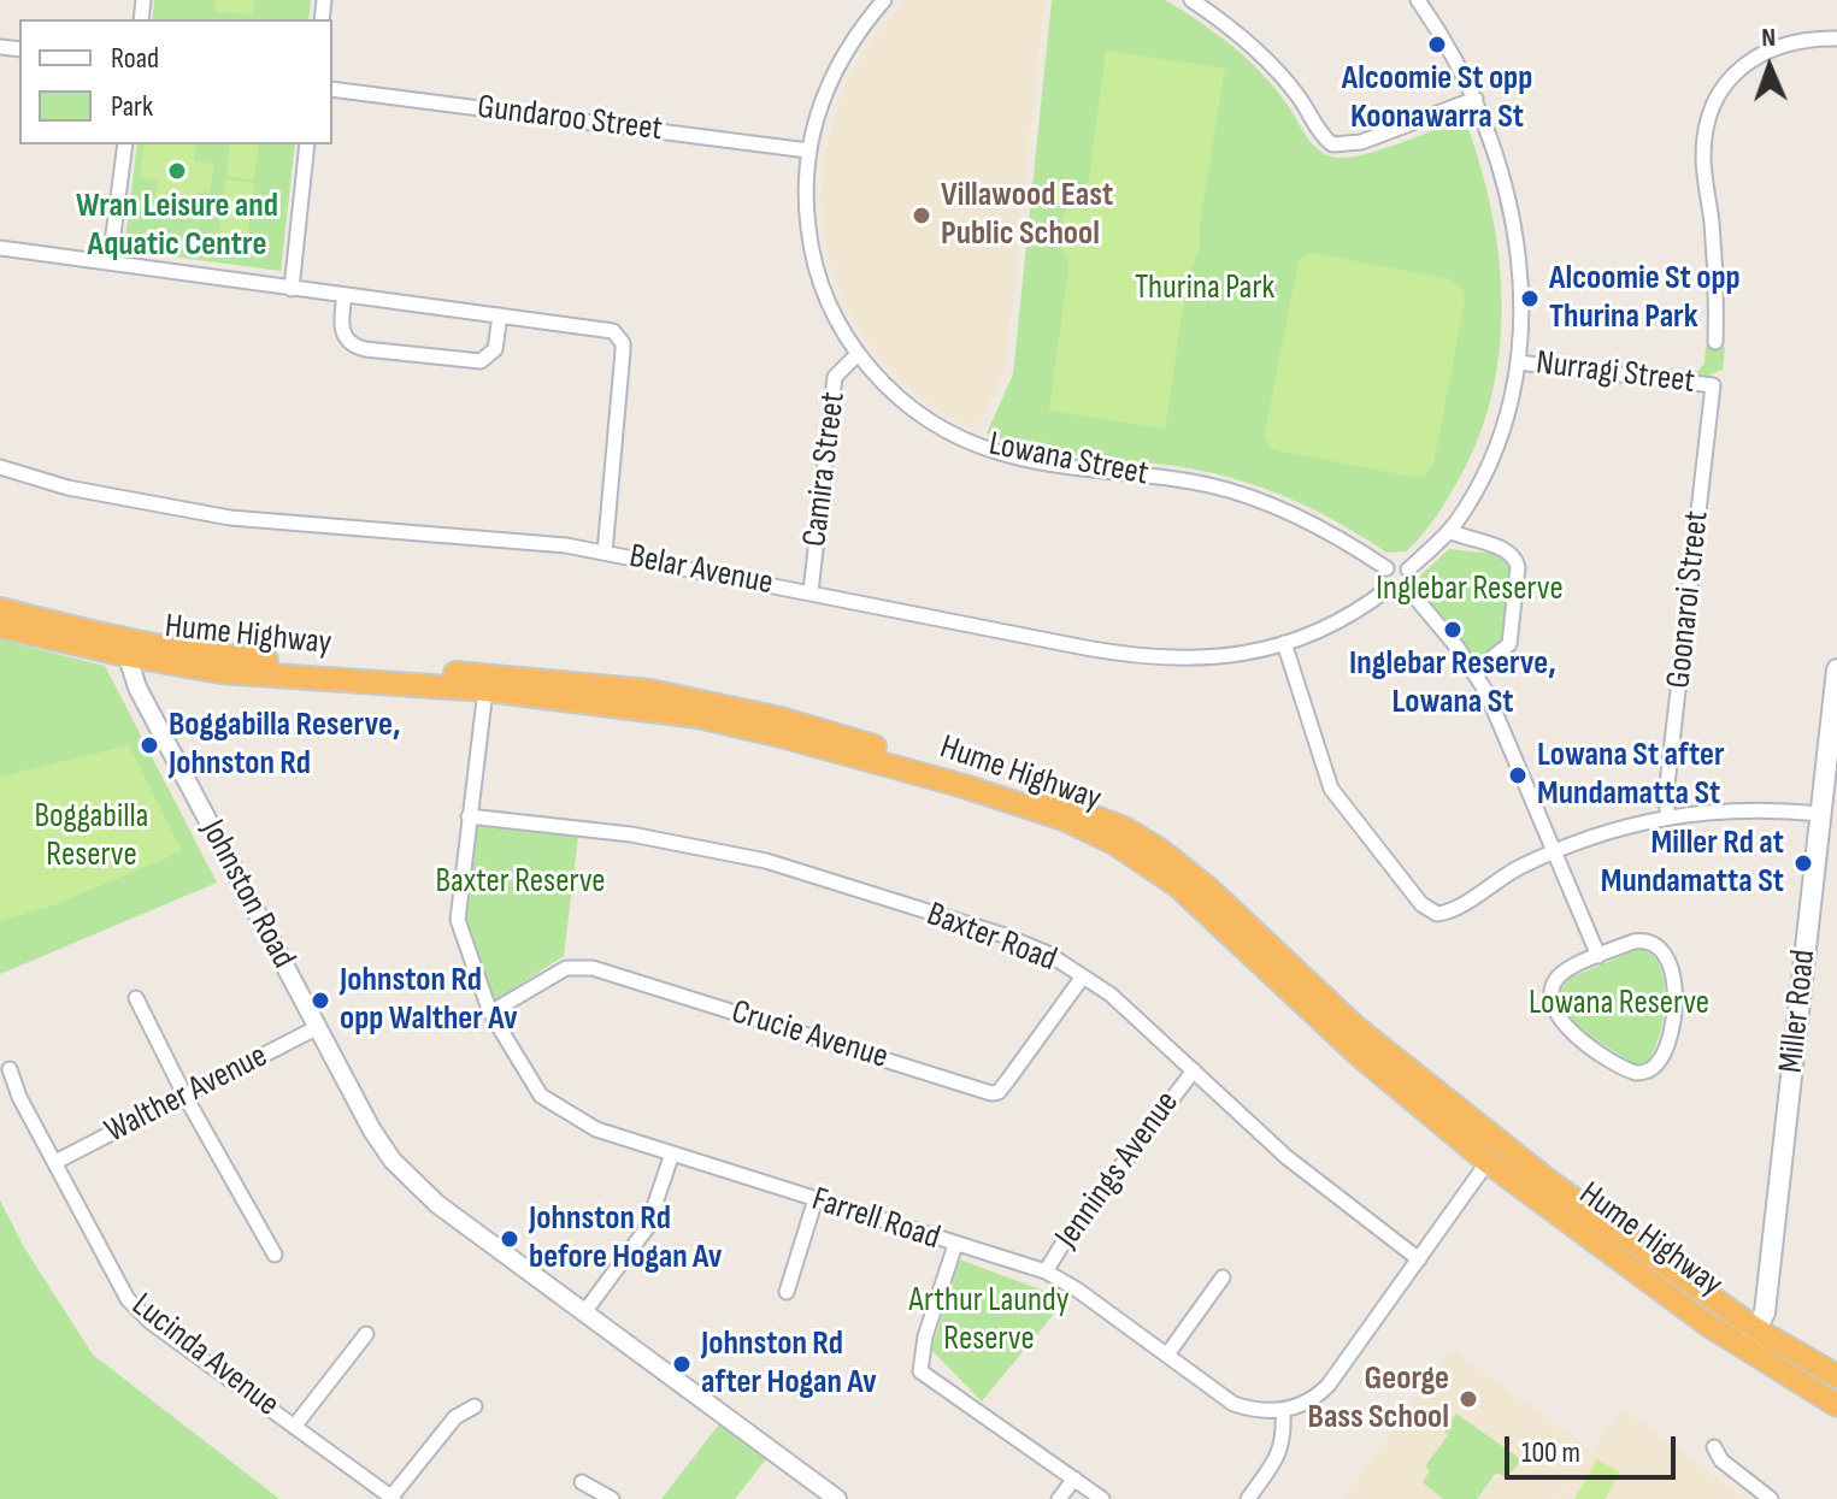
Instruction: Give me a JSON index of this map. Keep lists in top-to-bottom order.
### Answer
{
  "streets": {
    "highway": ["Hume Highway"],
    "main road": ["Miller Road"],
    "street": [
      "Gundaroo Street",
      "Nurragi Street",
      "Lowana Street",
      "Camira Street",
      "Belar Avenue",
      "Goonaroi Street",
      "Johnston Road",
      "Baxter Road",
      "Crucie Avenue",
      "Walther Avenue",
      "Jennings Avenue",
      "Farrell Road",
      "Lucinda Avenue"
    ]
  },
  "crossings": [
    ["Gundaroo Street", "Lowana Street"],
    ["Nurragi Street", "Goonaroi Street"],
    ["Lowana Street", "Camira Street"],
    ["Lowana Street", "Belar Avenue"],
    ["Camira Street", "Belar Avenue"],
    ["Hume Highway", "Johnston Road"],
    ["Hume Highway", "Miller Road"],
    ["Hume Highway", "Farrell Road"],
    ["Johnston Road", "Walther Avenue"],
    ["Baxter Road", "Crucie Avenue"],
    ["Baxter Road", "Jennings Avenue"],
    ["Baxter Road", "Farrell Road"],
    ["Crucie Avenue", "Farrell Road"],
    ["Walther Avenue", "Lucinda Avenue"],
    ["Jennings Avenue", "Farrell Road"]
  ],
  "parks": [
    "Thurina Park",
    "Inglebar Reserve",
    "Boggabilla Reserve",
    "Baxter Reserve",
    "Lowana Reserve",
    "Arthur Laundy Reserve"
  ],
  "places": [
    "Alcoomie St opp Koonawarra St",
    "Wran Leisure and Aquatic Centre",
    "Villawood East Public School",
    "Alcoomie St opp Thurina Park",
    "Inglebar Reserve, Lowana St",
    "Boggabilla Reserve, Johnston Rd",
    "Lowana St after Mundamatta St",
    "Miller Rd at Mundamatta St",
    "Johnston Rd opp Walther Av",
    "Johnston Rd before Hogan Av",
    "Johnston Rd after Hogan Av",
    "George Bass School"
  ],
  "legend": ["Road", "Park"],
  "scale_bar": "100 m",
  "north": "top"
}
